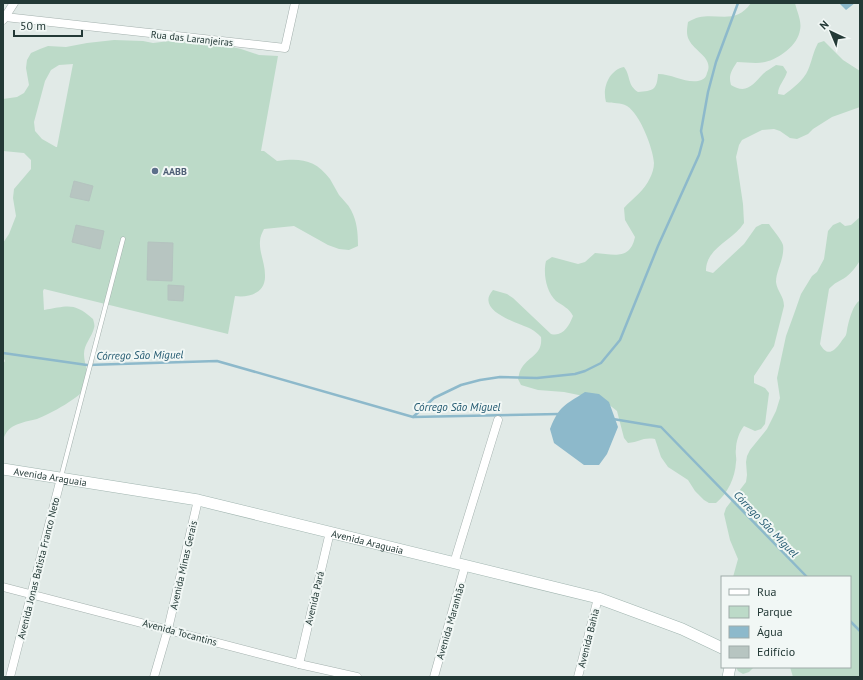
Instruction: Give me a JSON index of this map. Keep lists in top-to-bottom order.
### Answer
{
  "streets": {
    "street": [
      "Rua das Laranjeiras",
      "Avenida Araguaia",
      "Avenida Minas Gerais",
      "Avenida Jonas Batista Franco Neto",
      "Avenida Pará",
      "Avenida Maranhão",
      "Avenida Tocantins",
      "Avenida Bahia"
    ]
  },
  "crossings": [
    ["Avenida Araguaia", "Avenida Minas Gerais"],
    ["Avenida Araguaia", "Avenida Jonas Batista Franco Neto"],
    ["Avenida Araguaia", "Avenida Pará"],
    ["Avenida Araguaia", "Avenida Maranhão"],
    ["Avenida Araguaia", "Avenida Bahia"],
    ["Avenida Minas Gerais", "Avenida Tocantins"],
    ["Avenida Jonas Batista Franco Neto", "Avenida Tocantins"],
    ["Avenida Pará", "Avenida Tocantins"]
  ],
  "water": ["Córrego São Miguel"],
  "places": ["AABB"],
  "legend": [
    "Rua",
    "Parque",
    "Água",
    "Edifício"
  ],
  "scale_bar": "50 m",
  "north": "top left"
}
